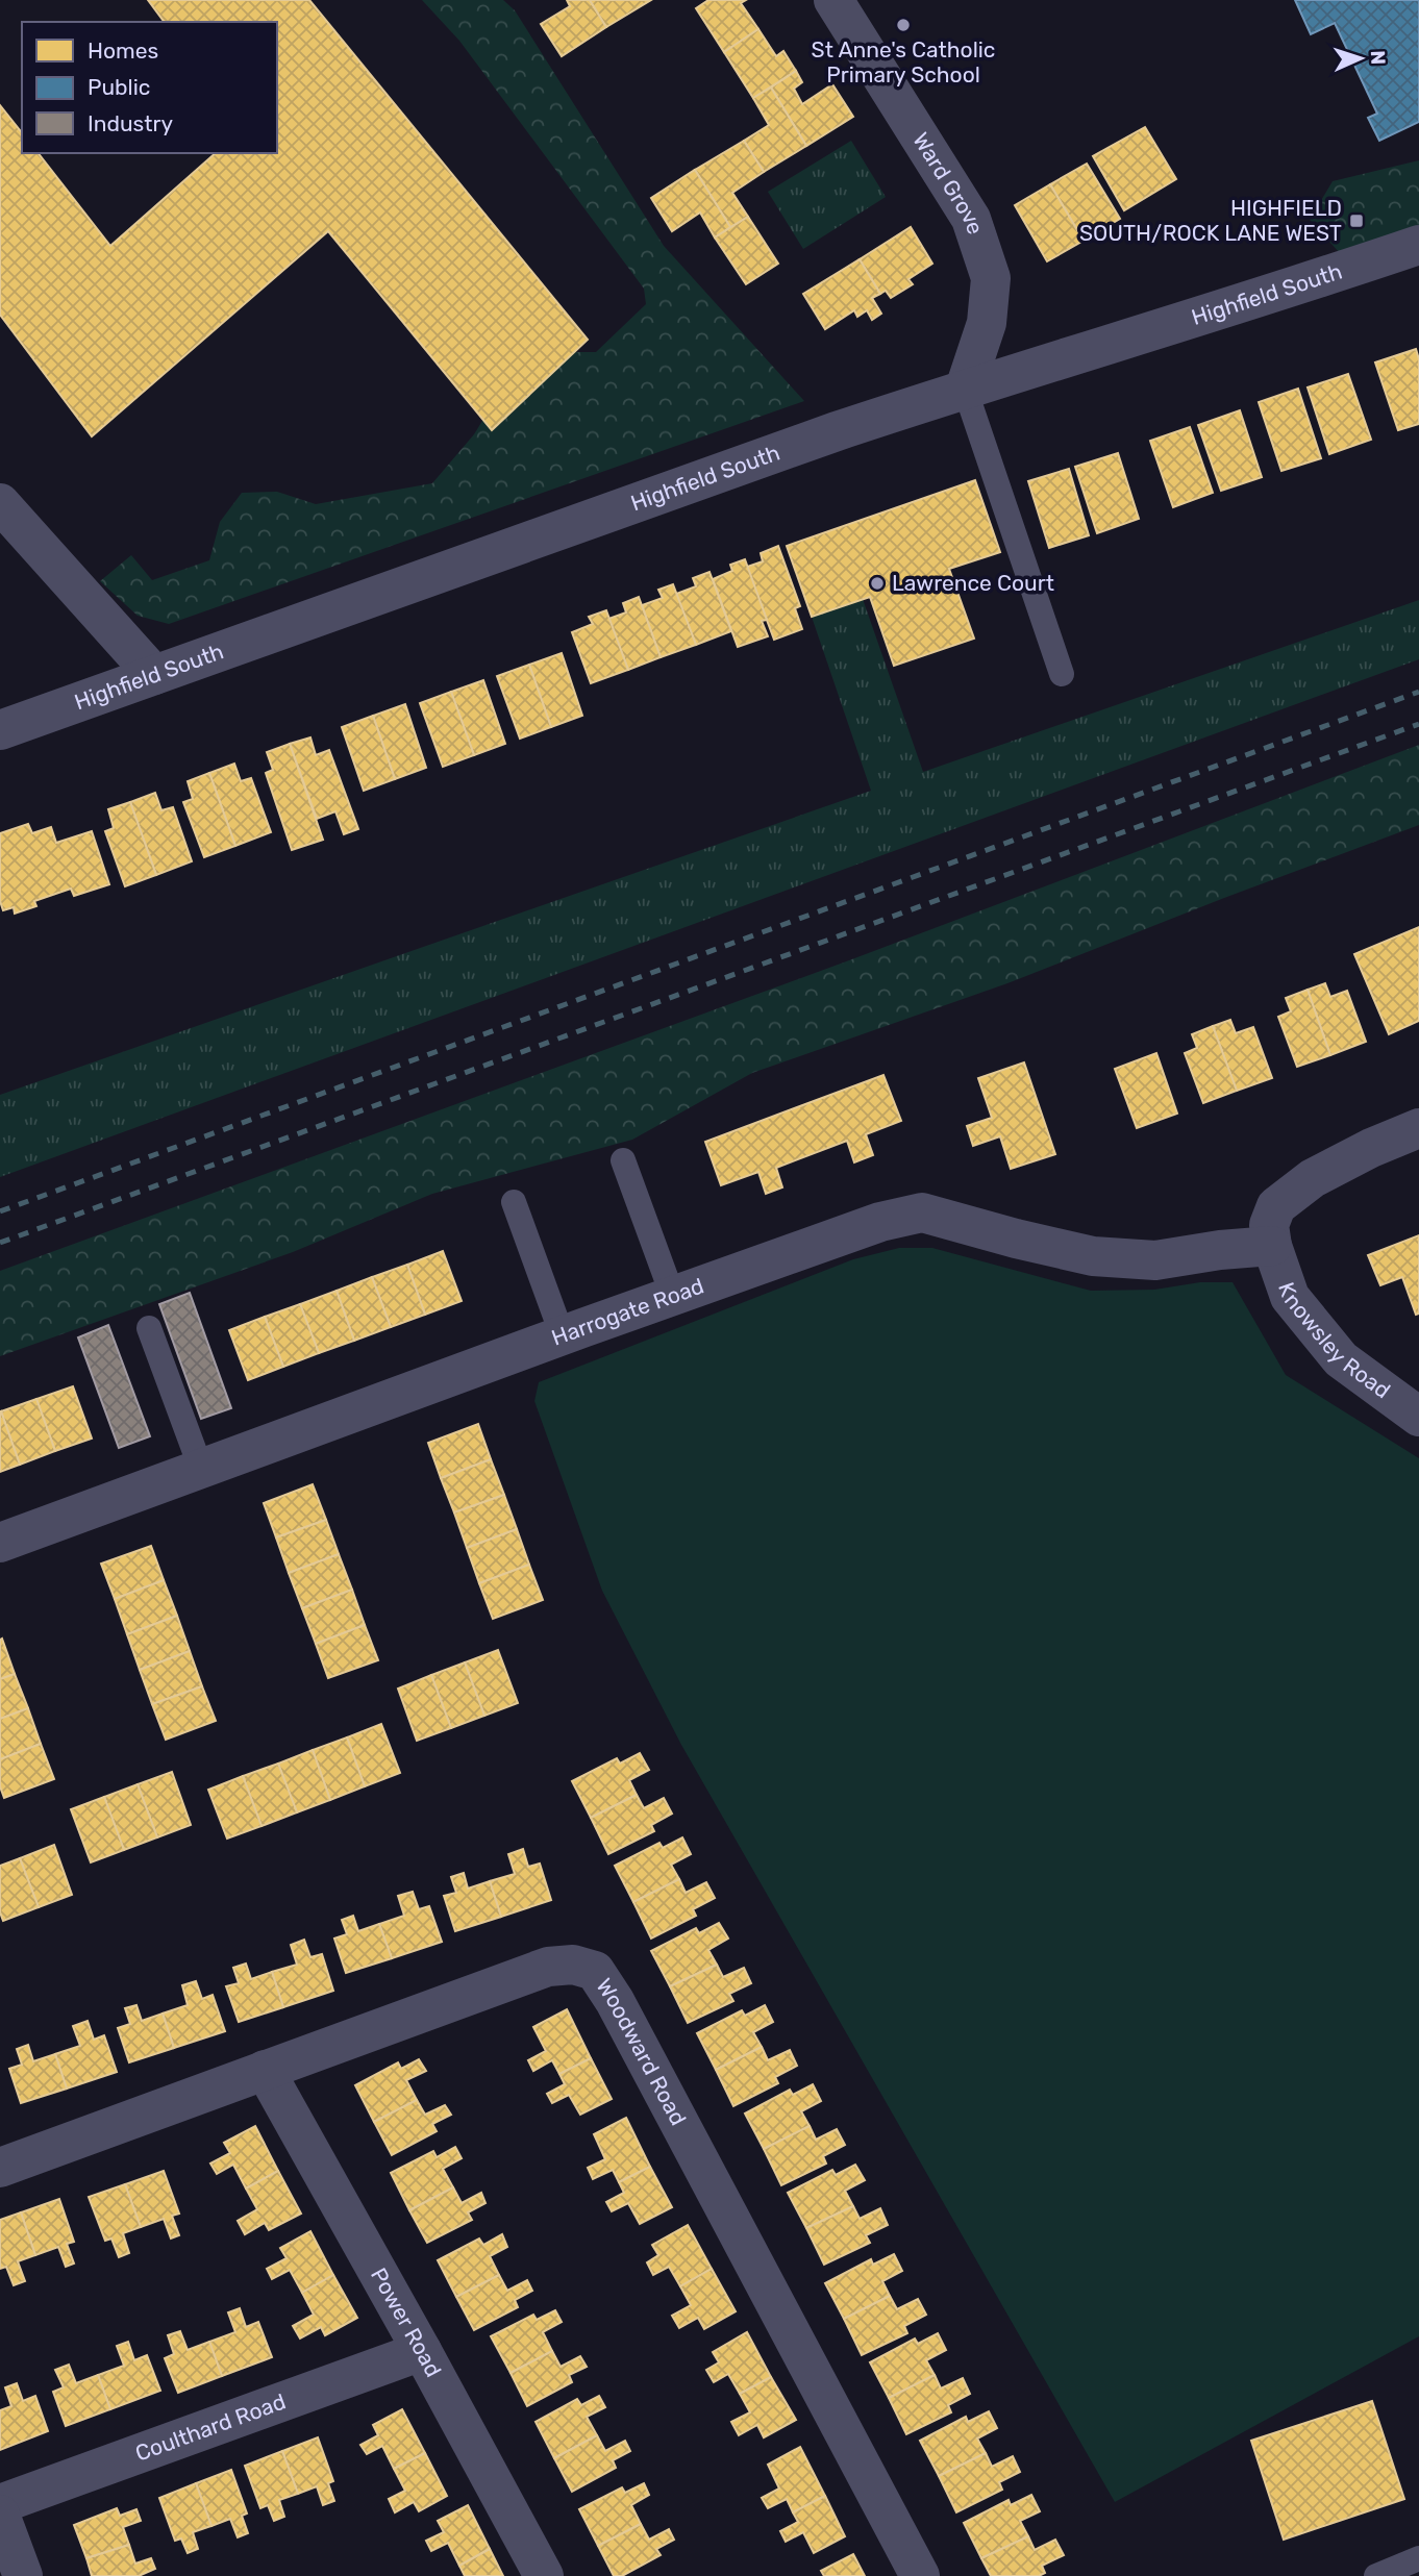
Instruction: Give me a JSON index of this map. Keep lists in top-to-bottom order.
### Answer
{
  "streets": {
    "street": [
      "Ward Grove",
      "Highfield South",
      "Harrogate Road",
      "Knowsley Road",
      "Woodward Road",
      "Power Road",
      "Coulthard Road"
    ]
  },
  "crossings": [
    ["Ward Grove", "Highfield South"],
    ["Harrogate Road", "Knowsley Road"],
    ["Woodward Road", "Power Road"],
    ["Power Road", "Coulthard Road"]
  ],
  "places": {
    "other": ["St Anne's Catholic Primary School", "Lawrence Court"],
    "transit": ["HIGHFIELD SOUTH/ROCK LANE WEST"]
  },
  "legend": ["Homes", "Public", "Industry"],
  "north": "right"
}
